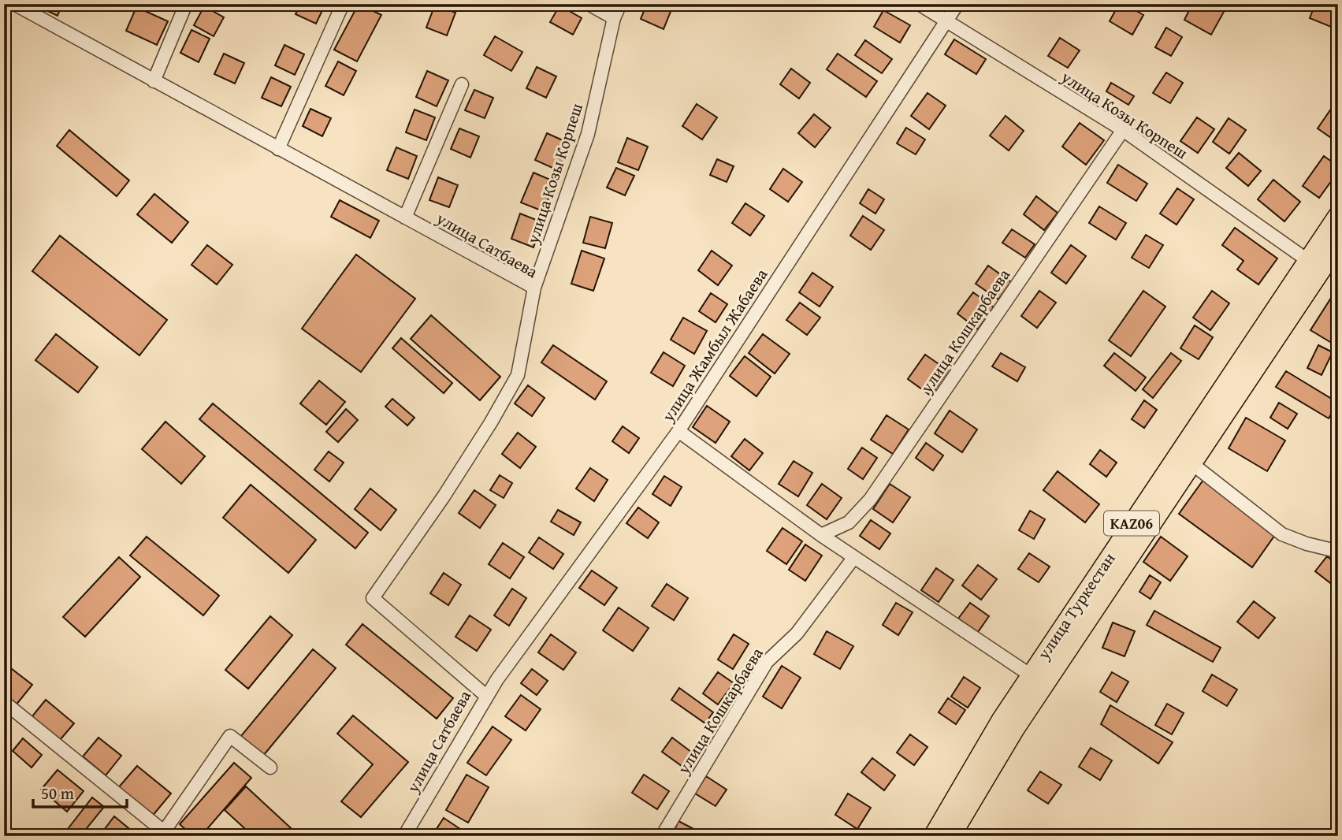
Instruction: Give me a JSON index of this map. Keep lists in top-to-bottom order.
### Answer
{
  "streets": {
    "highway": ["KАZ06", "улица Туркестан"],
    "street": [
      "улица Козы Корпеш",
      "улица Сатбаева",
      "улица Кошкарбаева",
      "улица Жамбыл Жабаева"
    ]
  },
  "crossings": [
    ["улица Козы Корпеш", "улица Сатбаева"],
    ["улица Козы Корпеш", "улица Кошкарбаева"],
    ["улица Козы Корпеш", "улица Жамбыл Жабаева"],
    ["улица Козы Корпеш", "улица Туркестан"],
    ["улица Сатбаева", "улица Жамбыл Жабаева"]
  ],
  "scale_bar": "50 m"
}
